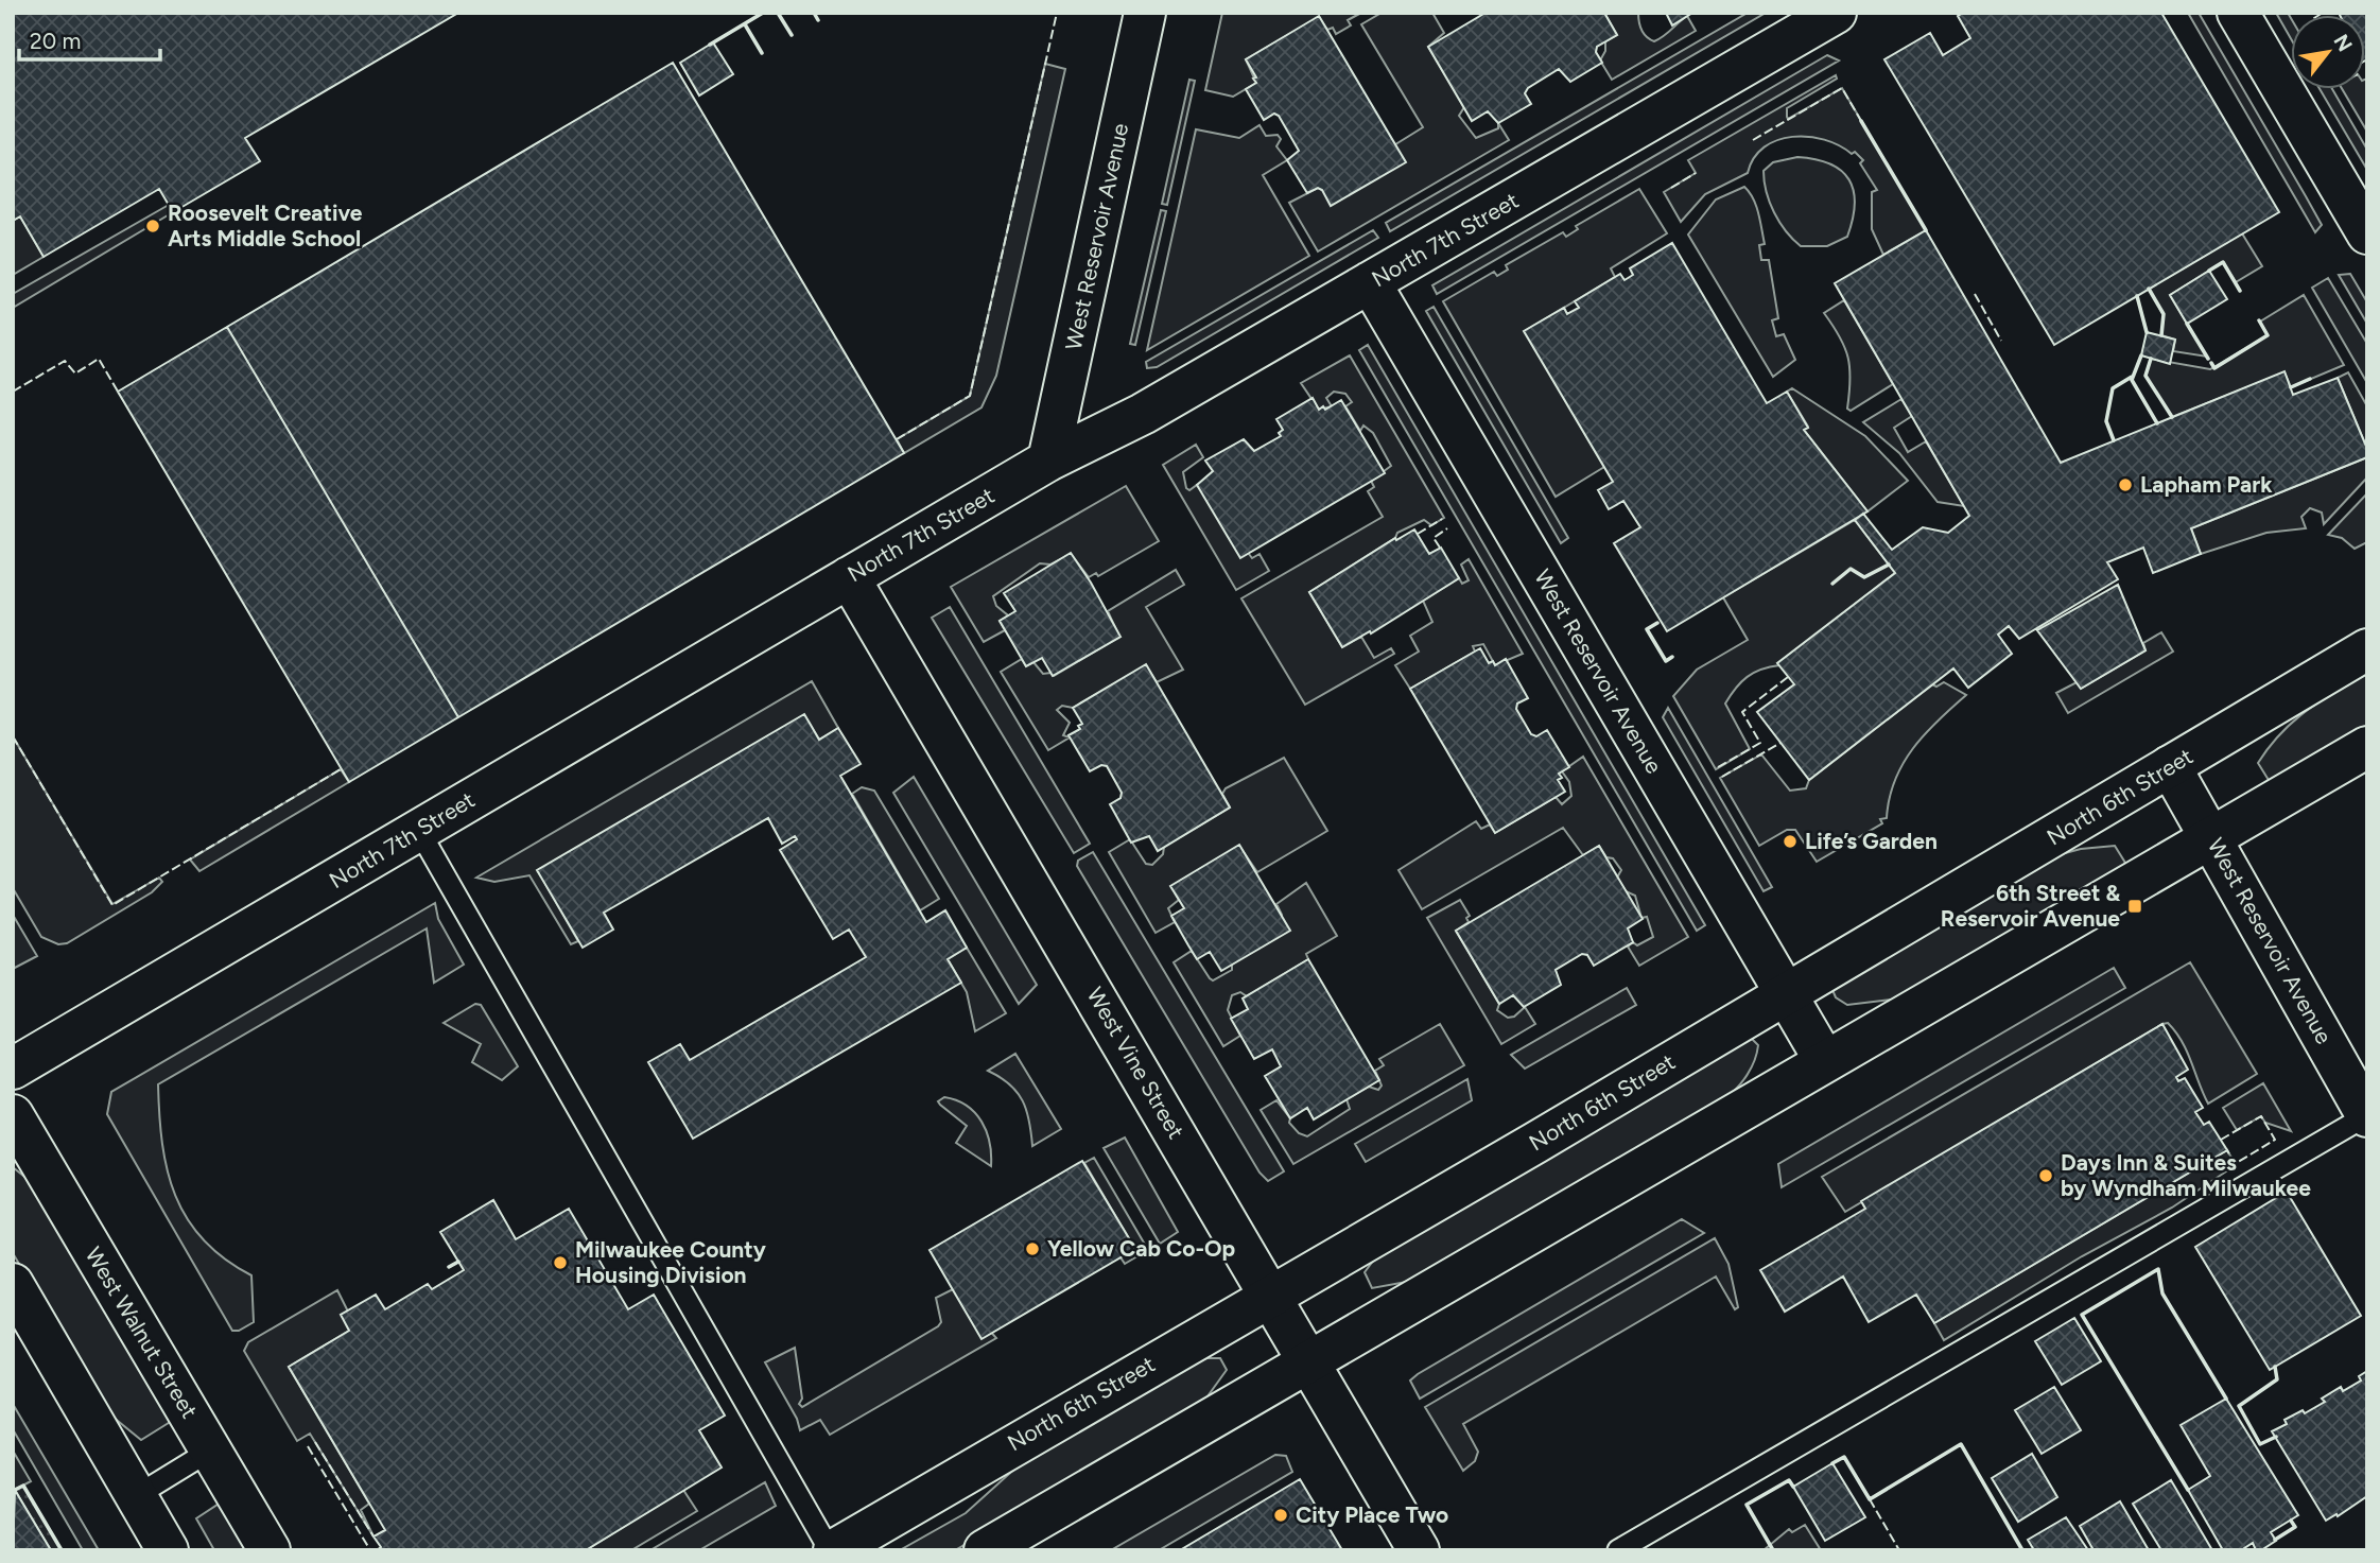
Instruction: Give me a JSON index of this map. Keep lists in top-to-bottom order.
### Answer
{
  "streets": {
    "street": [
      "West Reservoir Avenue",
      "North 7th Street",
      "North 6th Street",
      "West Vine Street",
      "West Walnut Street"
    ]
  },
  "crossings": [
    ["West Reservoir Avenue", "North 7th Street"],
    ["West Reservoir Avenue", "North 6th Street"],
    ["North 7th Street", "West Vine Street"],
    ["North 6th Street", "West Vine Street"]
  ],
  "places": {
    "other": [
      "Roosevelt Creative Arts Middle School",
      "Lapham Park",
      "Life’s Garden",
      "Days Inn & Suites by Wyndham Milwaukee",
      "Yellow Cab Co-Op",
      "Milwaukee County Housing Division",
      "City Place Two"
    ],
    "transit": ["6th Street & Reservoir Avenue"]
  },
  "scale_bar": "20 m",
  "north": "top right"
}
